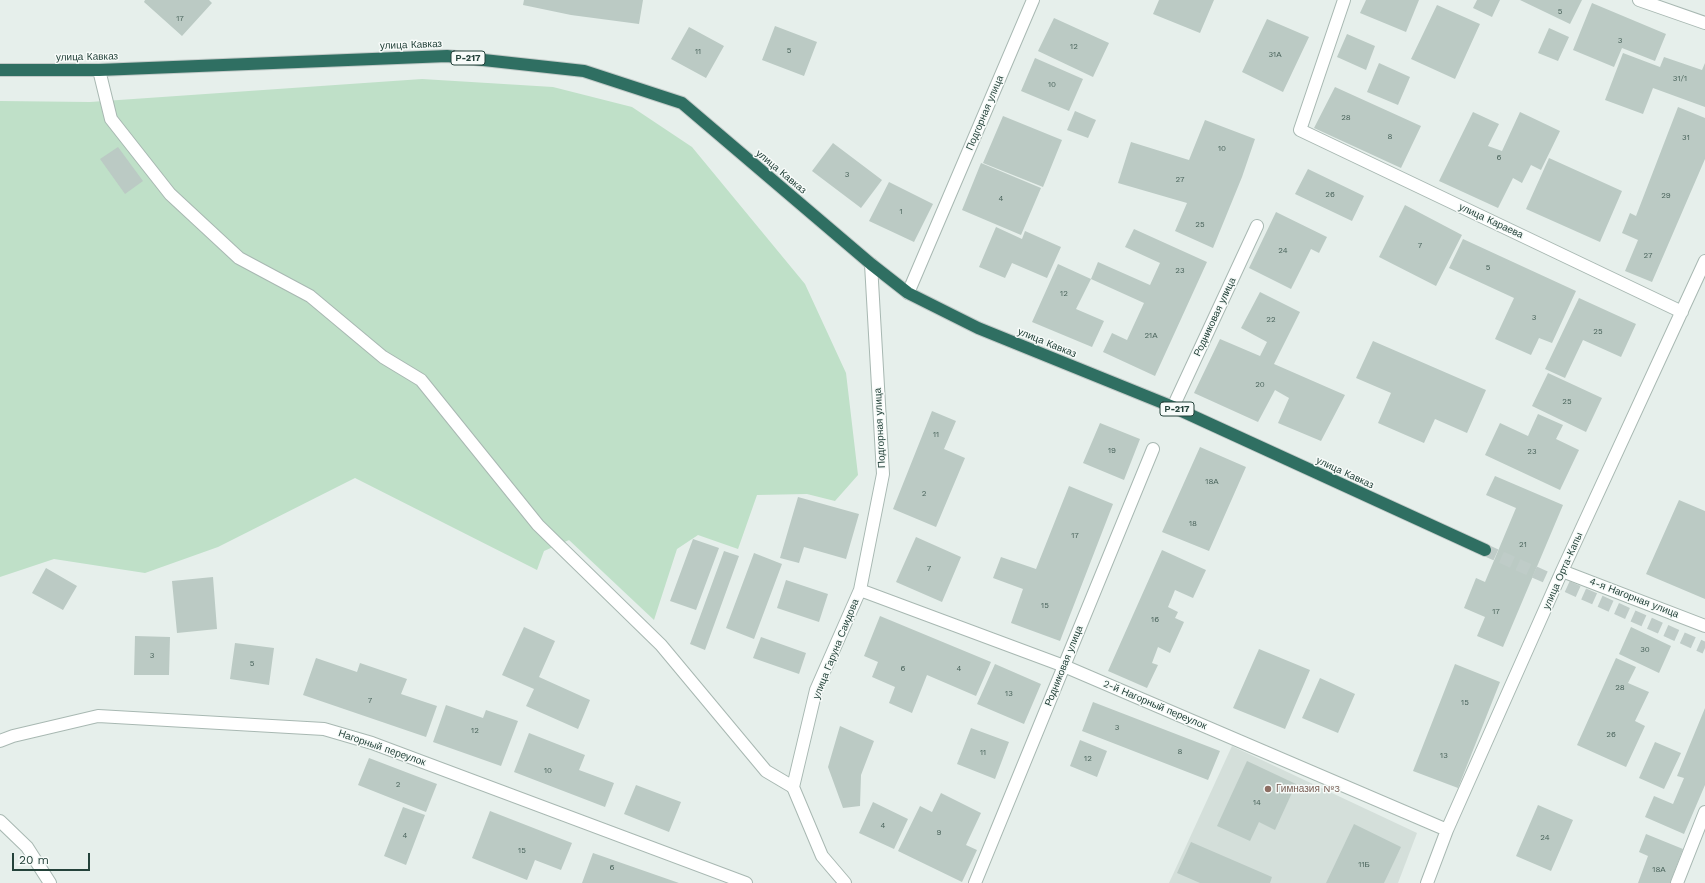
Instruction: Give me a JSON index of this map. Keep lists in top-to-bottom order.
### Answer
{
  "streets": {
    "highway": ["улица Кавказ", "Р-217"],
    "street": [
      "Подгорная улица",
      "улица Караева",
      "Родниковая улица",
      "улица Орта-Капы",
      "4-я Нагорная улица",
      "улица Гаруна Саидова",
      "2-й Нагорный переулок",
      "Нагорный переулок"
    ]
  },
  "crossings": [
    ["улица Кавказ", "Подгорная улица"],
    ["улица Кавказ", "Родниковая улица"],
    ["Подгорная улица", "улица Гаруна Саидова"],
    ["Подгорная улица", "2-й Нагорный переулок"],
    ["улица Караева", "улица Орта-Капы"],
    ["Родниковая улица", "2-й Нагорный переулок"],
    ["улица Орта-Капы", "4-я Нагорная улица"],
    ["улица Орта-Капы", "2-й Нагорный переулок"],
    ["улица Гаруна Саидова", "2-й Нагорный переулок"]
  ],
  "places": ["Гимназия №3"],
  "house_numbers": [
    "5",
    "17",
    "3",
    "12",
    "5",
    "11",
    "31А",
    "31/1",
    "10",
    "28",
    "8",
    "31",
    "10",
    "6",
    "3",
    "27",
    "26",
    "29",
    "4",
    "1",
    "25",
    "7",
    "24",
    "27",
    "5",
    "23",
    "12",
    "3",
    "22",
    "25",
    "21А",
    "20",
    "25",
    "11",
    "19",
    "23",
    "18А",
    "2",
    "18",
    "17",
    "21",
    "7",
    "15",
    "17",
    "16",
    "30",
    "3",
    "5",
    "6",
    "4",
    "28",
    "13",
    "7",
    "15",
    "3",
    "12",
    "26",
    "8",
    "11",
    "13",
    "12",
    "10",
    "2",
    "14",
    "4",
    "9",
    "4",
    "24",
    "15",
    "11Б",
    "6",
    "18А"
  ],
  "scale_bar": "20 m"
}
